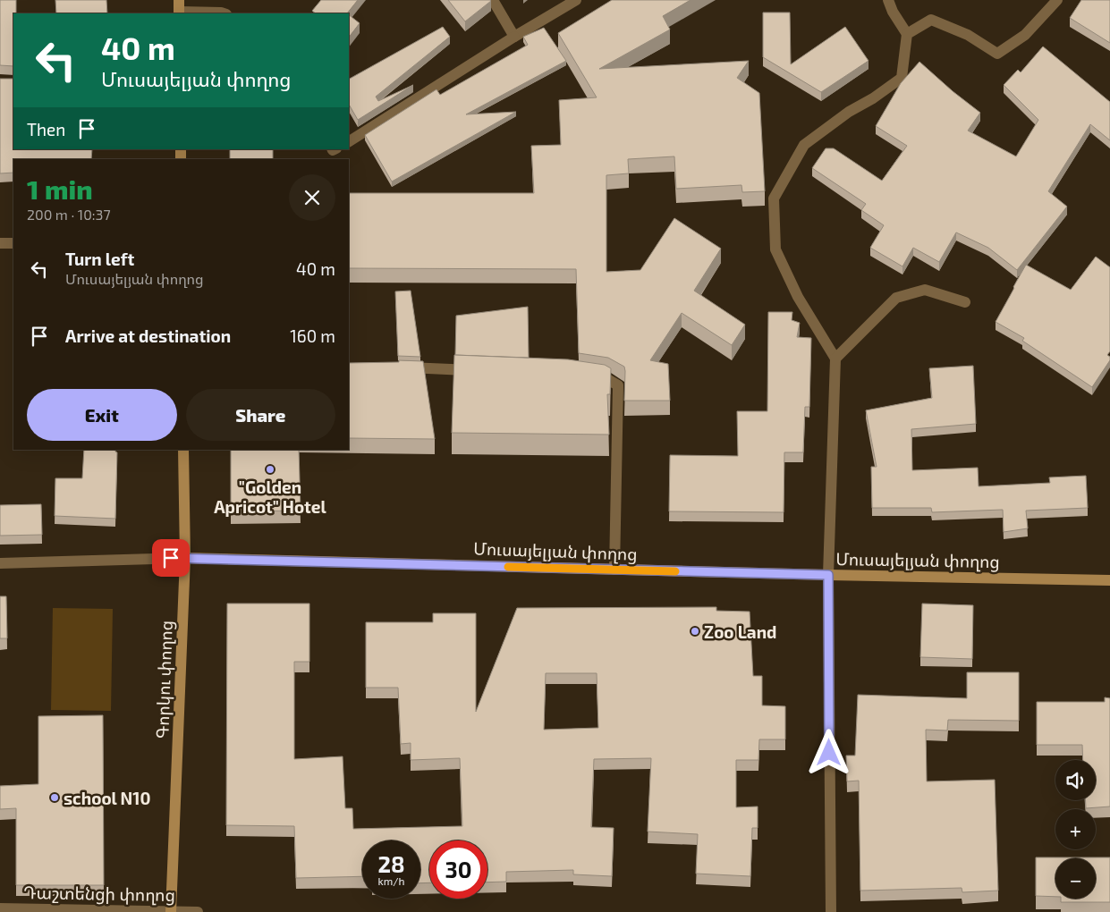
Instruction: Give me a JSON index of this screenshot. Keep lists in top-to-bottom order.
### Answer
{
  "streets": {
    "street": ["Մուսայելյան փողոց", "Գորկու փողոց", "Դաշտենցի փողոց"]
  },
  "crossings": [
    ["Մուսայելյան փողոց", "Գորկու փողոց"],
    ["Գորկու փողոց", "Դաշտենցի փողոց"]
  ],
  "places": ["\"Golden Apricot\" Hotel", "Zoo Land", "school N10"],
  "page": {
    "turn": ["40 m", "Մուսայելյան փողոց"],
    "then": "Then",
    "heading": ["1 min", "200 m · 10:37"],
    "list": [
      {
        "name": "Turn left",
        "note": "Մուսայելյան փողոց",
        "value": "40 m"
      },
      {
        "name": "Arrive at destination",
        "value": "160 m"
      }
    ],
    "buttons": ["Exit", "Share"],
    "map_buttons": ["+", "−"],
    "speed": "28 km/h",
    "limit": "30"
  }
}
